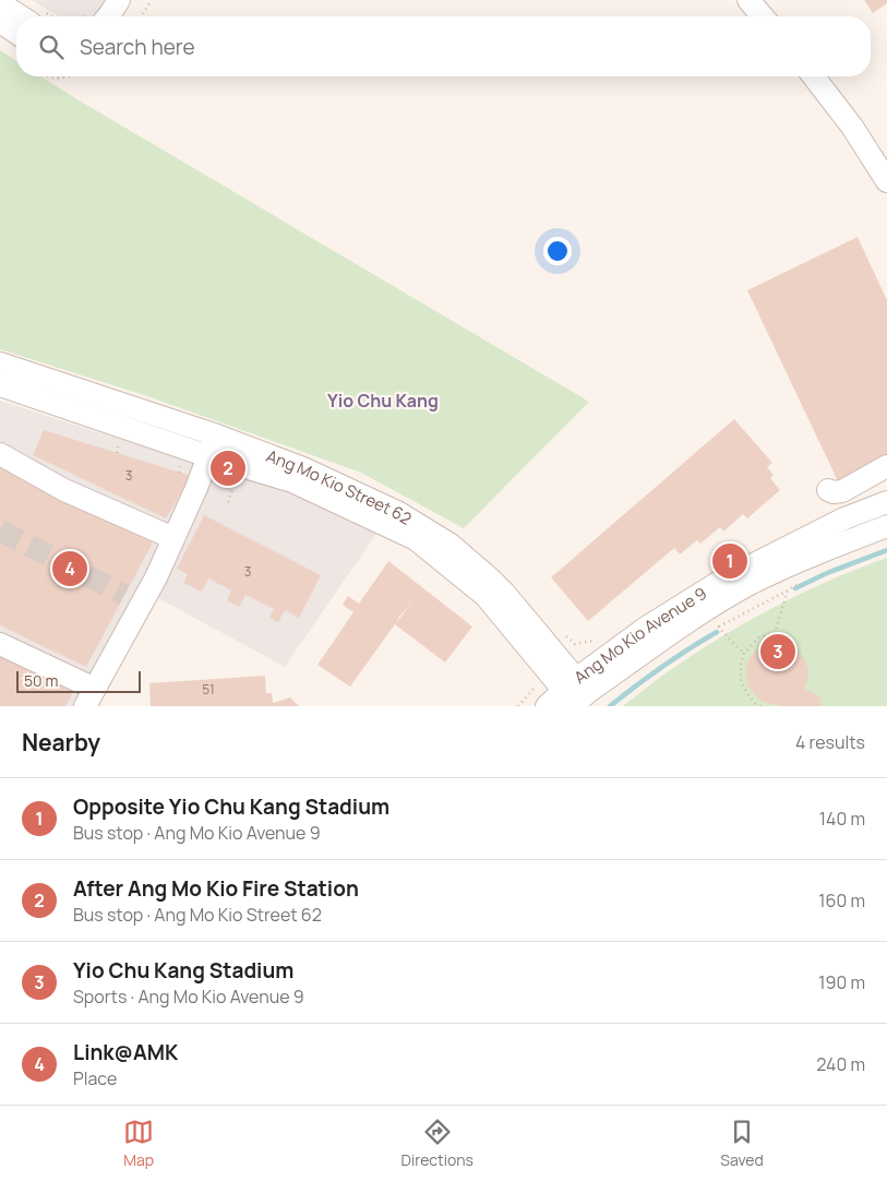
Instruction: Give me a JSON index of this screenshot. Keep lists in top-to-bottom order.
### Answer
{
  "streets": {
    "street": ["Ang Mo Kio Street 62", "Ang Mo Kio Avenue 9"]
  },
  "crossings": [
    ["Ang Mo Kio Street 62", "Ang Mo Kio Avenue 9"]
  ],
  "districts": ["Yio Chu Kang"],
  "house_numbers": ["3", "3", "51"],
  "scale_bar": "50 m",
  "page": {
    "search": "Search here",
    "pins": [
      "2",
      "1",
      "4",
      "3"
    ],
    "scale": "50 m",
    "heading": ["Nearby", "4 results"],
    "list": [
      {
        "mark": "1",
        "name": "Opposite Yio Chu Kang Stadium",
        "note": "Bus stop · Ang Mo Kio Avenue 9",
        "value": "140 m"
      },
      {
        "mark": "2",
        "name": "After Ang Mo Kio Fire Station",
        "note": "Bus stop · Ang Mo Kio Street 62",
        "value": "160 m"
      },
      {
        "mark": "3",
        "name": "Yio Chu Kang Stadium",
        "note": "Sports · Ang Mo Kio Avenue 9",
        "value": "190 m"
      },
      {
        "mark": "4",
        "name": "Link@AMK",
        "note": "Place",
        "value": "240 m"
      }
    ],
    "nav": ["Map", "Directions", "Saved"]
  }
}
